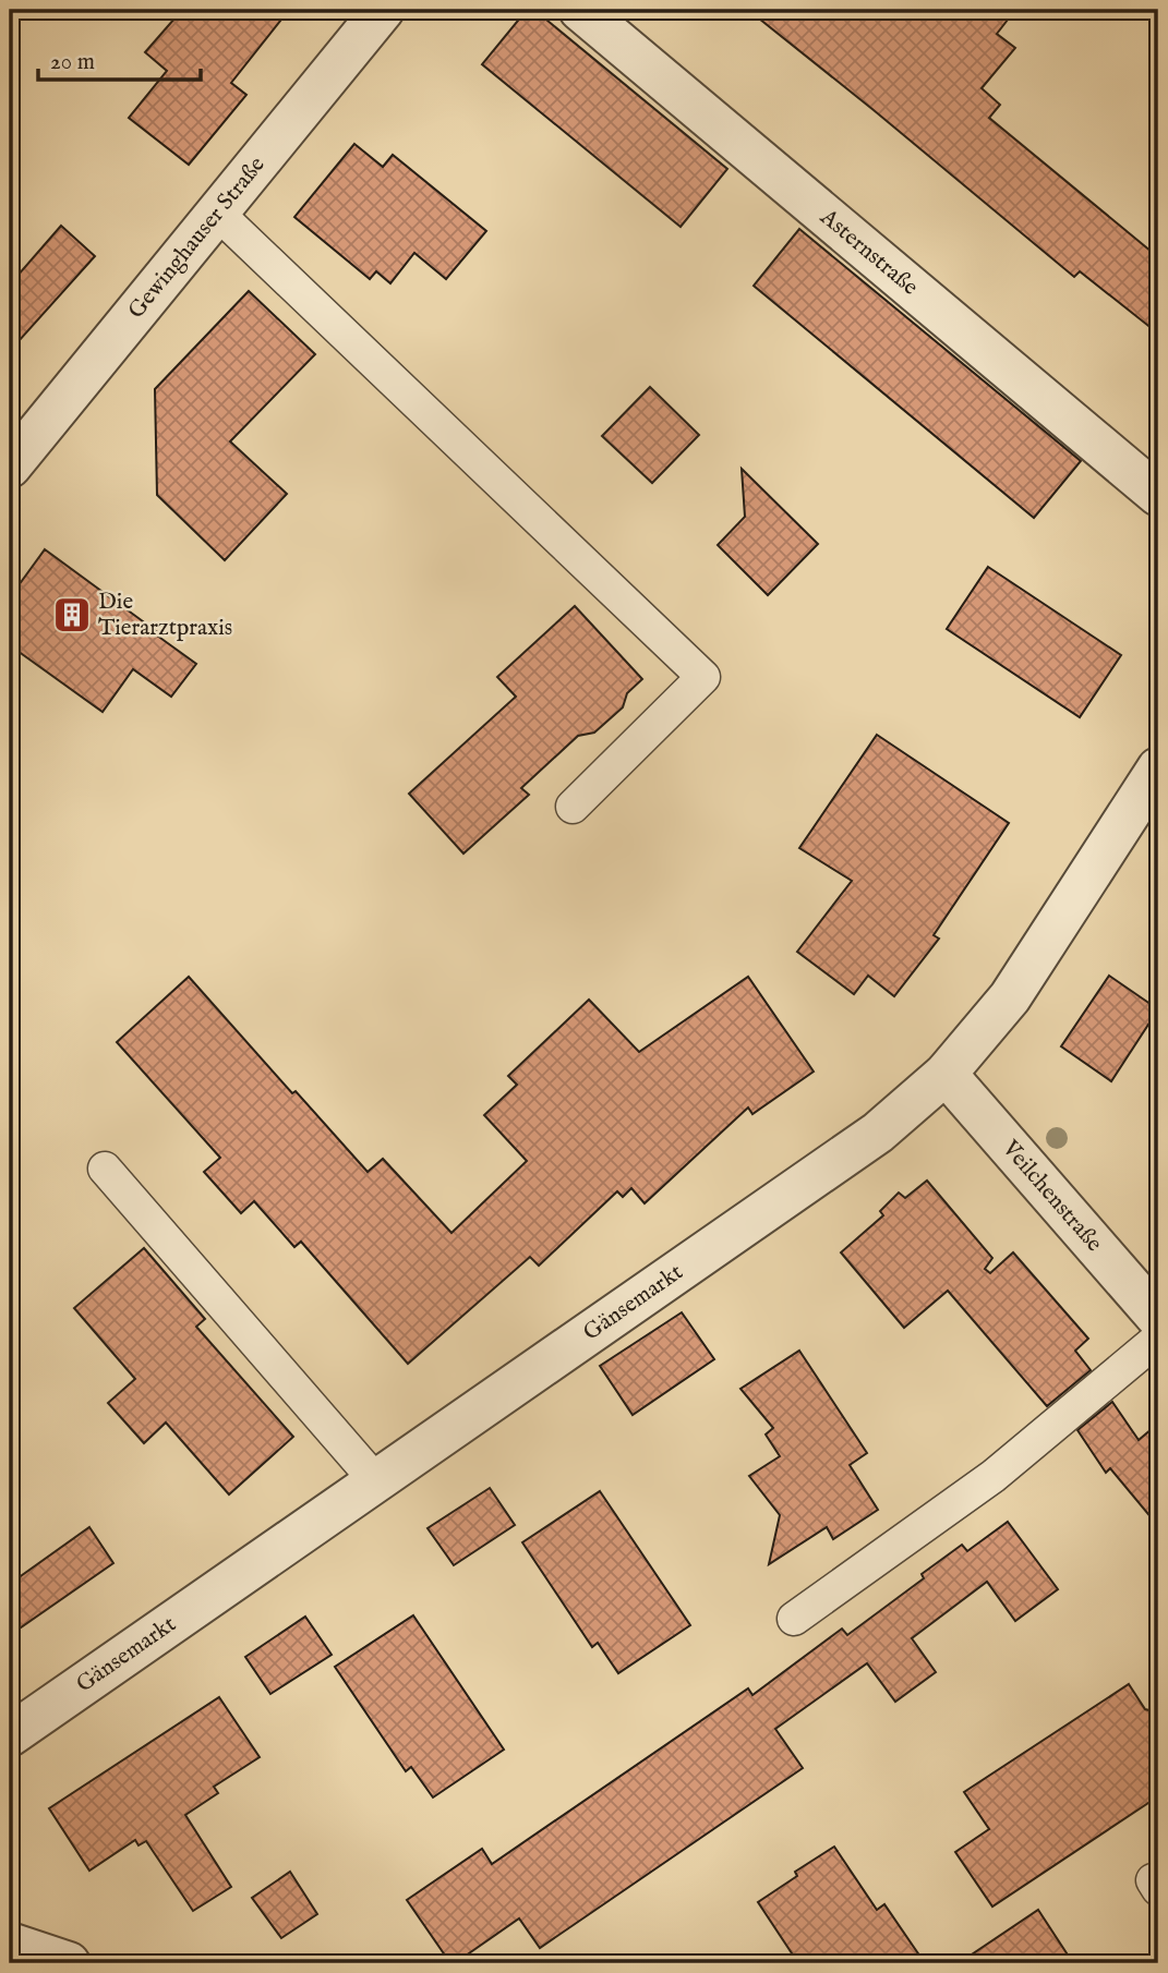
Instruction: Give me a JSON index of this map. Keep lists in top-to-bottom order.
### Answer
{
  "streets": {
    "street": [
      "Gewinghauser Straße",
      "Asternstraße",
      "Veilchenstraße",
      "Gänsemarkt"
    ]
  },
  "crossings": [
    ["Veilchenstraße", "Gänsemarkt"]
  ],
  "places": {
    "building": ["Die Tierarztpraxis"]
  },
  "scale_bar": "20 m"
}
